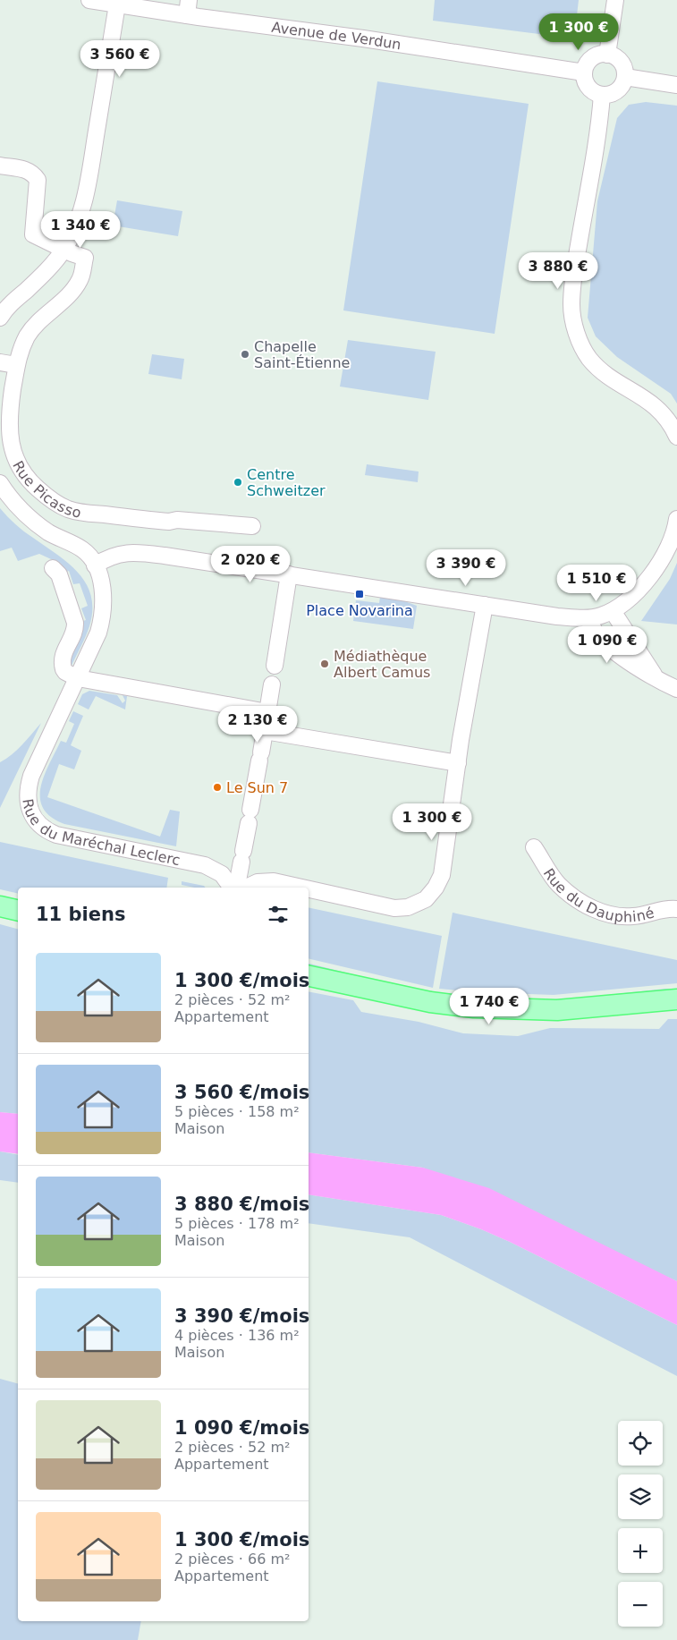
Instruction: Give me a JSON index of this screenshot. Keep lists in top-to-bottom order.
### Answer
{
  "streets": {
    "street": [
      "Avenue de Verdun",
      "Rue Picasso",
      "Rue du Maréchal Leclerc",
      "Rue du Dauphiné"
    ]
  },
  "places": {
    "other": [
      "Chapelle Saint-Étienne",
      "Centre Schweitzer",
      "Médiathèque Albert Camus",
      "Le Sun 7"
    ],
    "transit": ["Place Novarina"]
  },
  "page": {
    "price": [
      "1 300 €",
      "3 560 €",
      "1 340 €",
      "3 880 €",
      "2 020 €",
      "3 390 €",
      "1 510 €",
      "1 090 €",
      "2 130 €",
      "1 300 €",
      "1 740 €"
    ],
    "heading": "11 biens",
    "list": [
      {
        "name": "1 300 €/mois",
        "note": "2 pièces · 52 m² · Appartement"
      },
      {
        "name": "3 560 €/mois",
        "note": "5 pièces · 158 m² · Maison"
      },
      {
        "name": "3 880 €/mois",
        "note": "5 pièces · 178 m² · Maison"
      },
      {
        "name": "3 390 €/mois",
        "note": "4 pièces · 136 m² · Maison"
      },
      {
        "name": "1 090 €/mois",
        "note": "2 pièces · 52 m² · Appartement"
      },
      {
        "name": "1 300 €/mois",
        "note": "2 pièces · 66 m² · Appartement"
      }
    ],
    "map_buttons": ["+", "−"]
  }
}
